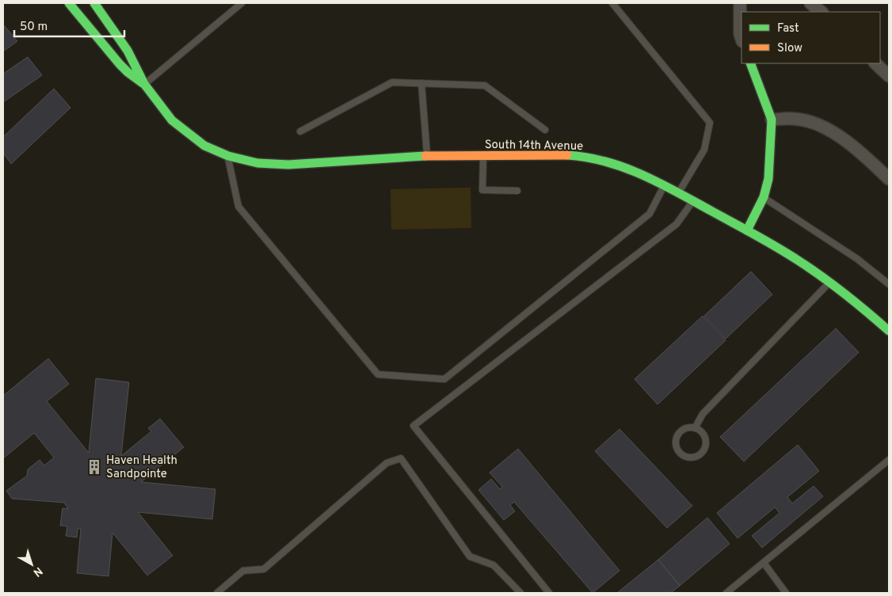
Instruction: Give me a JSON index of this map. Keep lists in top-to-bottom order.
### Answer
{
  "streets": {
    "street": ["South 14th Avenue"]
  },
  "places": {
    "building": ["Haven Health Sandpointe"]
  },
  "legend": ["Fast", "Slow"],
  "scale_bar": "50 m",
  "north": "bottom right"
}
